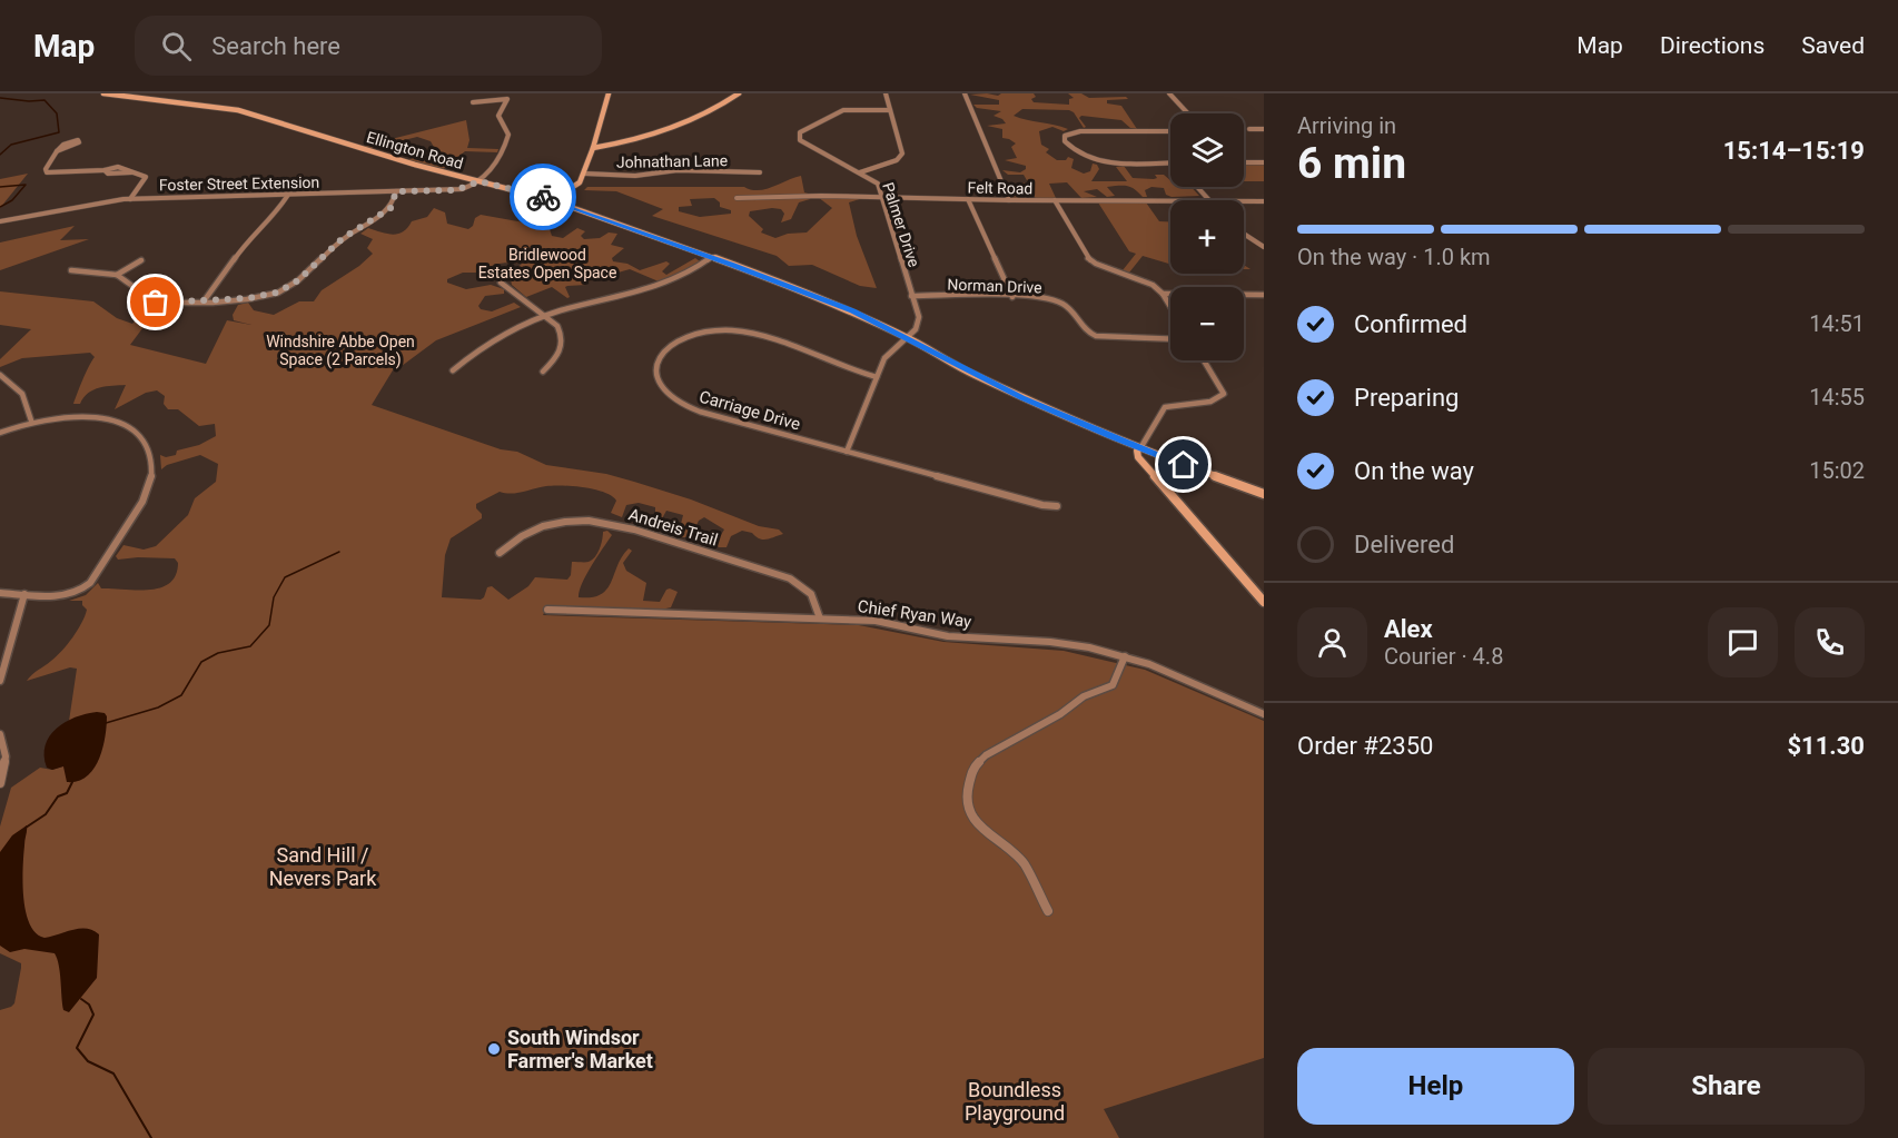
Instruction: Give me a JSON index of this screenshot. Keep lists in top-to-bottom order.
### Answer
{
  "streets": {
    "main road": ["Ellington Road"],
    "street": [
      "Johnathan Lane",
      "Foster Street Extension",
      "Felt Road",
      "Palmer Drive",
      "Norman Drive",
      "Carriage Drive",
      "Andreis Trail",
      "Chief Ryan Way"
    ]
  },
  "crossings": [
    ["Ellington Road", "Foster Street Extension"],
    ["Ellington Road", "Palmer Drive"],
    ["Felt Road", "Palmer Drive"],
    ["Palmer Drive", "Norman Drive"],
    ["Andreis Trail", "Chief Ryan Way"]
  ],
  "parks": [
    "Bridlewood Estates Open Space",
    "Windshire Abbe Open Space (2 Parcels)",
    "Sand Hill / Nevers Park",
    "Boundless Playground"
  ],
  "places": ["South Windsor Farmer's Market"],
  "page": {
    "header": "Map",
    "search": "Search here",
    "nav": ["Map", "Directions", "Saved"],
    "heading": ["6 min", "Arriving in", "15:14–15:19"],
    "panel": [
      "Alex",
      "Courier · 4.8",
      "Order #2350",
      "$11.30"
    ],
    "map_buttons": ["+", "−"],
    "bar": "On the way · 1.0 km",
    "list": [
      ["Confirmed", "14:51"],
      ["Preparing", "14:55"],
      ["On the way", "15:02"],
      "Delivered"
    ],
    "buttons": ["Help", "Share"]
  }
}
